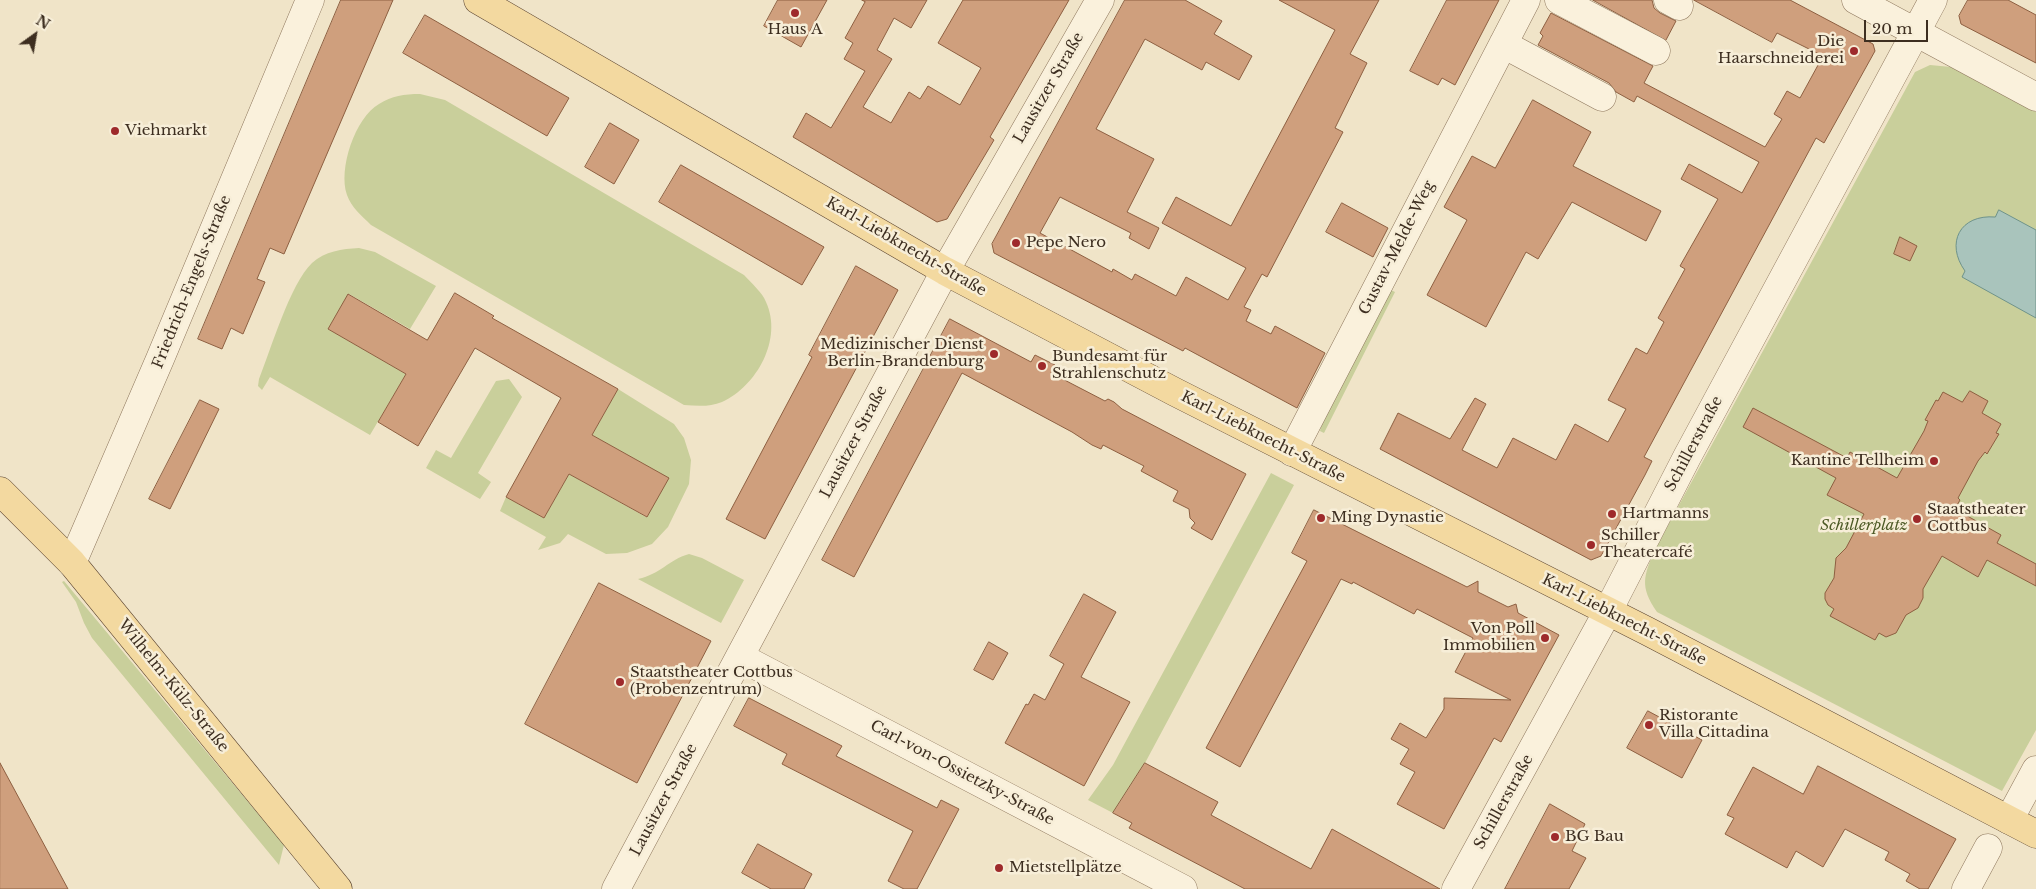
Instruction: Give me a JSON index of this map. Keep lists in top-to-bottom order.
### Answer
{
  "streets": {
    "main road": ["Karl-Liebknecht-Straße", "Wilhelm-Külz-Straße"],
    "street": [
      "Lausitzer Straße",
      "Gustav-Melde-Weg",
      "Friedrich-Engels-Straße",
      "Schillerstraße",
      "Carl-von-Ossietzky-Straße"
    ]
  },
  "crossings": [
    ["Lausitzer Straße", "Karl-Liebknecht-Straße"],
    ["Lausitzer Straße", "Carl-von-Ossietzky-Straße"],
    ["Karl-Liebknecht-Straße", "Gustav-Melde-Weg"],
    ["Karl-Liebknecht-Straße", "Schillerstraße"],
    ["Friedrich-Engels-Straße", "Wilhelm-Külz-Straße"]
  ],
  "parks": ["Schillerplatz"],
  "places": [
    "Haus A",
    "Die Haarschneiderei",
    "Viehmarkt",
    "Pepe Nero",
    "Medizinischer Dienst Berlin-Brandenburg",
    "Bundesamt für Strahlenschutz",
    "Kantine Tellheim",
    "Hartmanns",
    "Ming Dynastie",
    "Staatstheater Cottbus",
    "Schiller Theatercafé",
    "Von Poll Immobilien",
    "Staatstheater Cottbus (Probenzentrum)",
    "Ristorante Villa Cittadina",
    "BG Bau",
    "Mietstellplätze"
  ],
  "scale_bar": "20 m",
  "north": "top right"
}
